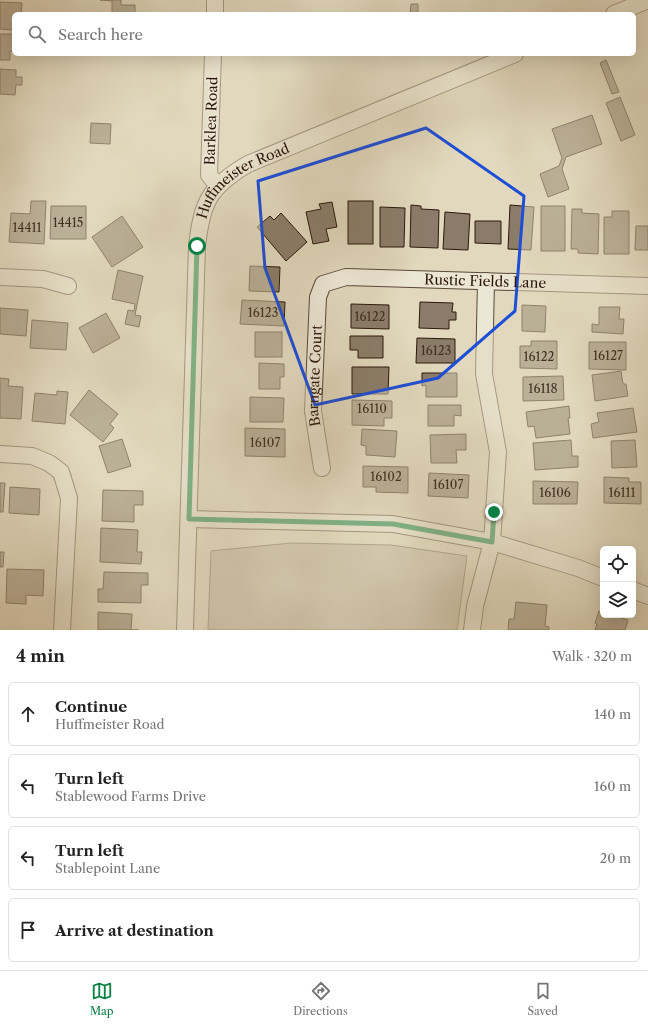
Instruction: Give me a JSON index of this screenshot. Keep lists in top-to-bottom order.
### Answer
{
  "streets": {
    "street": [
      "Barklea Road",
      "Huffmeister Road",
      "Rustic Fields Lane",
      "Barngate Court"
    ]
  },
  "crossings": [
    ["Barklea Road", "Huffmeister Road"],
    ["Rustic Fields Lane", "Barngate Court"]
  ],
  "house_numbers": [
    "14415",
    "14411",
    "16123",
    "16122",
    "16123",
    "16127",
    "16122",
    "16118",
    "16110",
    "16107",
    "16102",
    "16107",
    "16106",
    "16111"
  ],
  "page": {
    "search": "Search here",
    "heading": ["4 min", "Walk · 320 m"],
    "list": [
      ["Continue", "Huffmeister Road", "140 m"],
      ["Turn left", "Stablewood Farms Drive", "160 m"],
      ["Turn left", "Stablepoint Lane", "20 m"],
      "Arrive at destination"
    ],
    "nav": ["Map", "Directions", "Saved"]
  }
}
